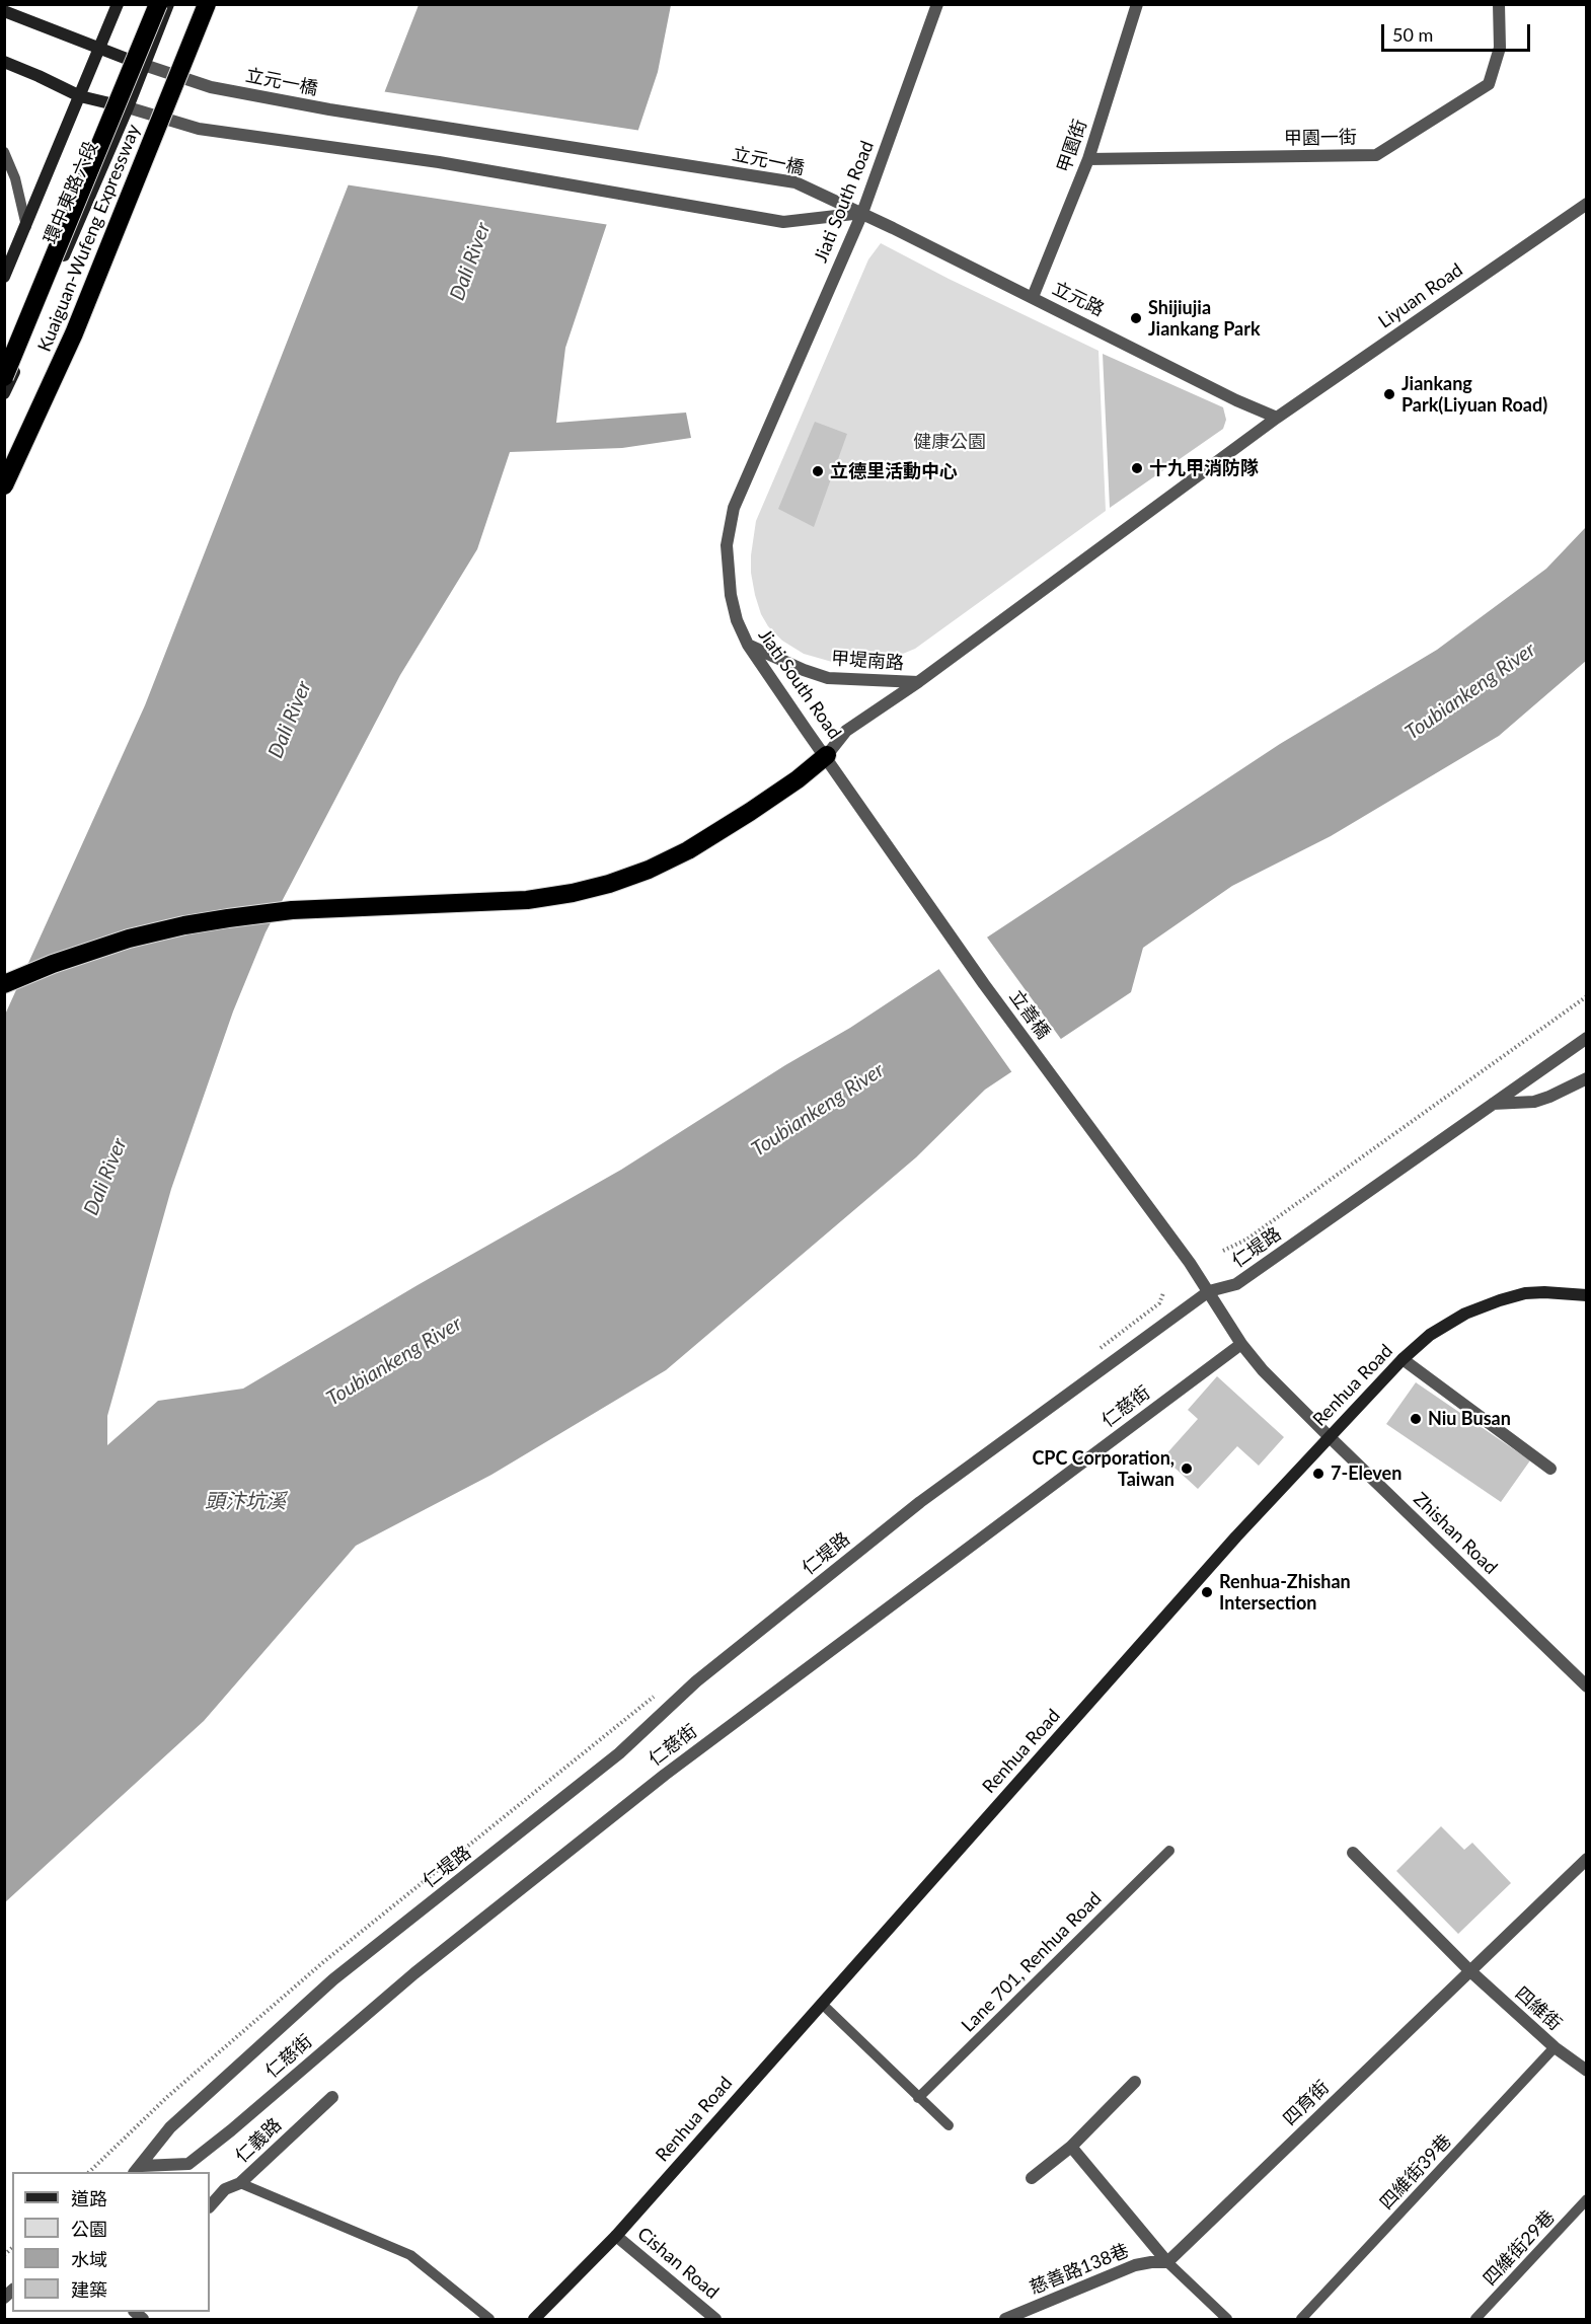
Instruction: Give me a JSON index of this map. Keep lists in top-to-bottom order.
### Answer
{
  "streets": {
    "highway": ["Kuaiguan-Wufeng Expressway"],
    "main road": ["環中東路六段", "Renhua Road"],
    "street": [
      "立元一橋",
      "甲園一街",
      "甲園街",
      "Jiati South Road",
      "Liyuan Road",
      "立元路",
      "甲堤南路",
      "立善橋",
      "仁堤路",
      "仁慈街",
      "Zhishan Road",
      "四維街",
      "四育街",
      "仁義路",
      "Cishan Road",
      "慈善路138巷"
    ],
    "lane": ["Lane 701, Renhua Road", "四維街39巷", "四維街29巷"]
  },
  "crossings": [
    ["立元一橋", "環中東路六段"],
    ["立元一橋", "Jiati South Road"],
    ["立元一橋", "立元路"],
    ["甲園一街", "甲園街"],
    ["甲園街", "立元路"],
    ["Jiati South Road", "Liyuan Road"],
    ["Jiati South Road", "立元路"],
    ["Jiati South Road", "甲堤南路"],
    ["Jiati South Road", "立善橋"],
    ["Liyuan Road", "立元路"],
    ["立善橋", "仁堤路"],
    ["立善橋", "Zhishan Road"],
    ["仁堤路", "仁慈街"],
    ["仁堤路", "Zhishan Road"],
    ["Renhua Road", "Zhishan Road"],
    ["Renhua Road", "Cishan Road"],
    ["仁慈街", "Zhishan Road"],
    ["四維街", "四育街"],
    ["四維街", "四維街39巷"],
    ["四育街", "慈善路138巷"]
  ],
  "water": ["Dali River", "Toubiankeng River", "頭汴坑溪"],
  "parks": ["健康公園"],
  "places": [
    "Shijiujia Jiankang Park",
    "Jiankang Park(Liyuan Road)",
    "十九甲消防隊",
    "立德里活動中心",
    "Niu Busan",
    "CPC Corporation, Taiwan",
    "7-Eleven",
    "Renhua-Zhishan Intersection"
  ],
  "legend": [
    "道路",
    "公園",
    "水域",
    "建築"
  ],
  "scale_bar": "50 m"
}
